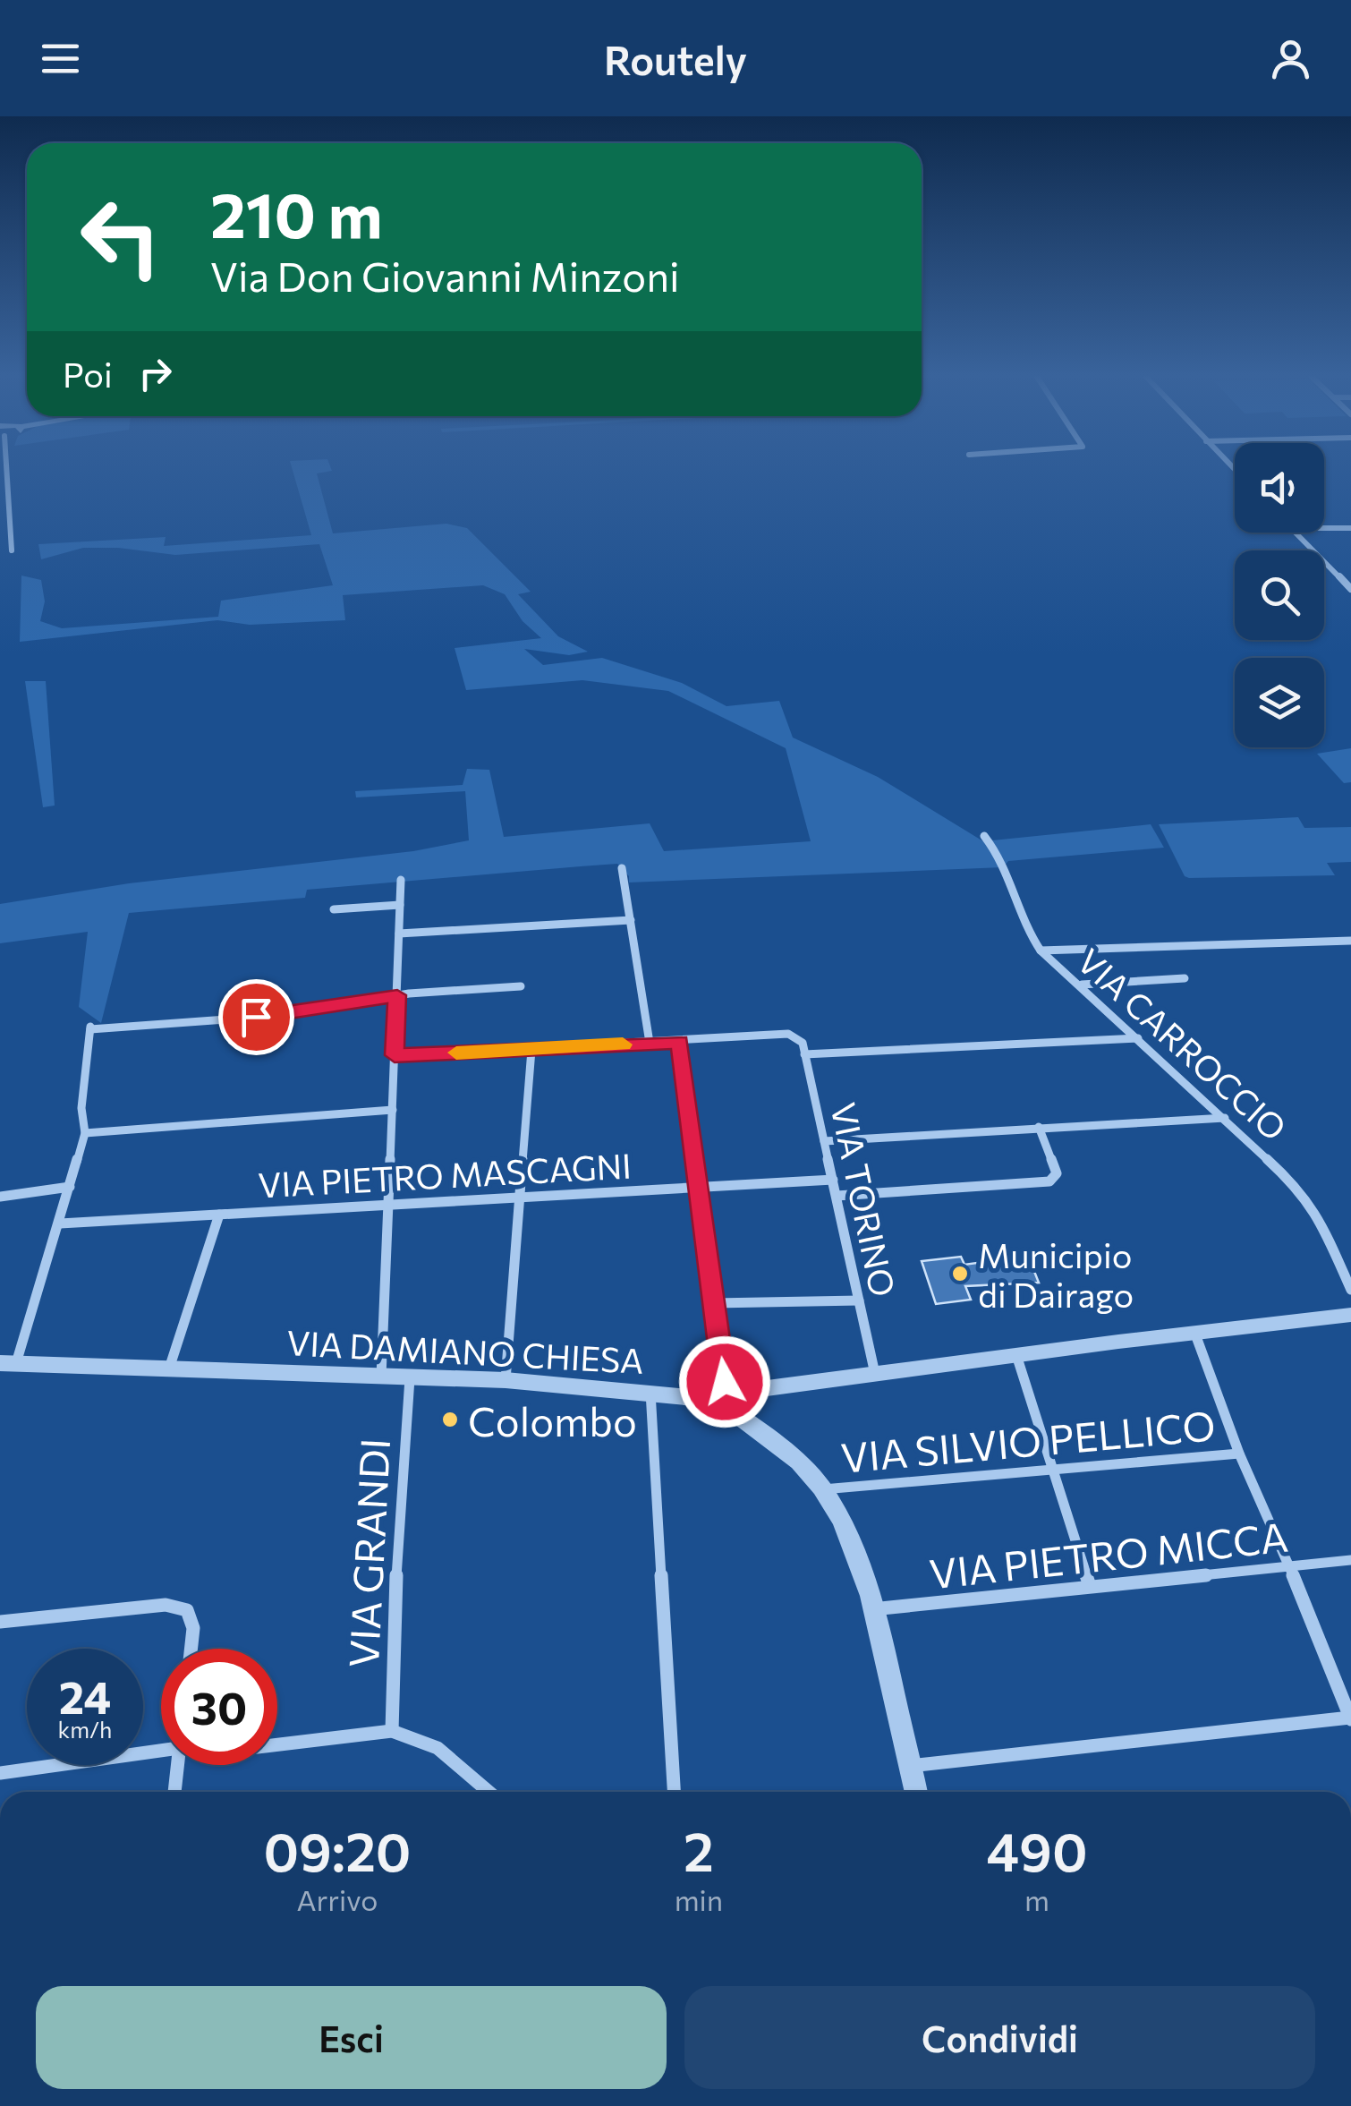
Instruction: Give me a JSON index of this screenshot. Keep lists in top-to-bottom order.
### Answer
{
  "streets": {
    "street": [
      "VIA CARROCCIO",
      "VIA PIETRO MASCAGNI",
      "VIA TORINO",
      "VIA DAMIANO CHIESA",
      "VIA SILVIO PELLICO",
      "VIA GRANDI",
      "VIA PIETRO MICCA"
    ]
  },
  "crossings": [
    ["VIA PIETRO MASCAGNI", "VIA TORINO"],
    ["VIA TORINO", "VIA DAMIANO CHIESA"],
    ["VIA DAMIANO CHIESA", "VIA GRANDI"]
  ],
  "places": ["Municipio di Dairago", "Colombo"],
  "page": {
    "header": "Routely",
    "turn": ["210 m", "Via Don Giovanni Minzoni"],
    "then": "Poi",
    "speed": "24 km/h",
    "limit": "30",
    "eta": [
      "09:20",
      "Arrivo",
      "2",
      "min",
      "490",
      "m"
    ],
    "buttons": ["Esci", "Condividi"]
  }
}
